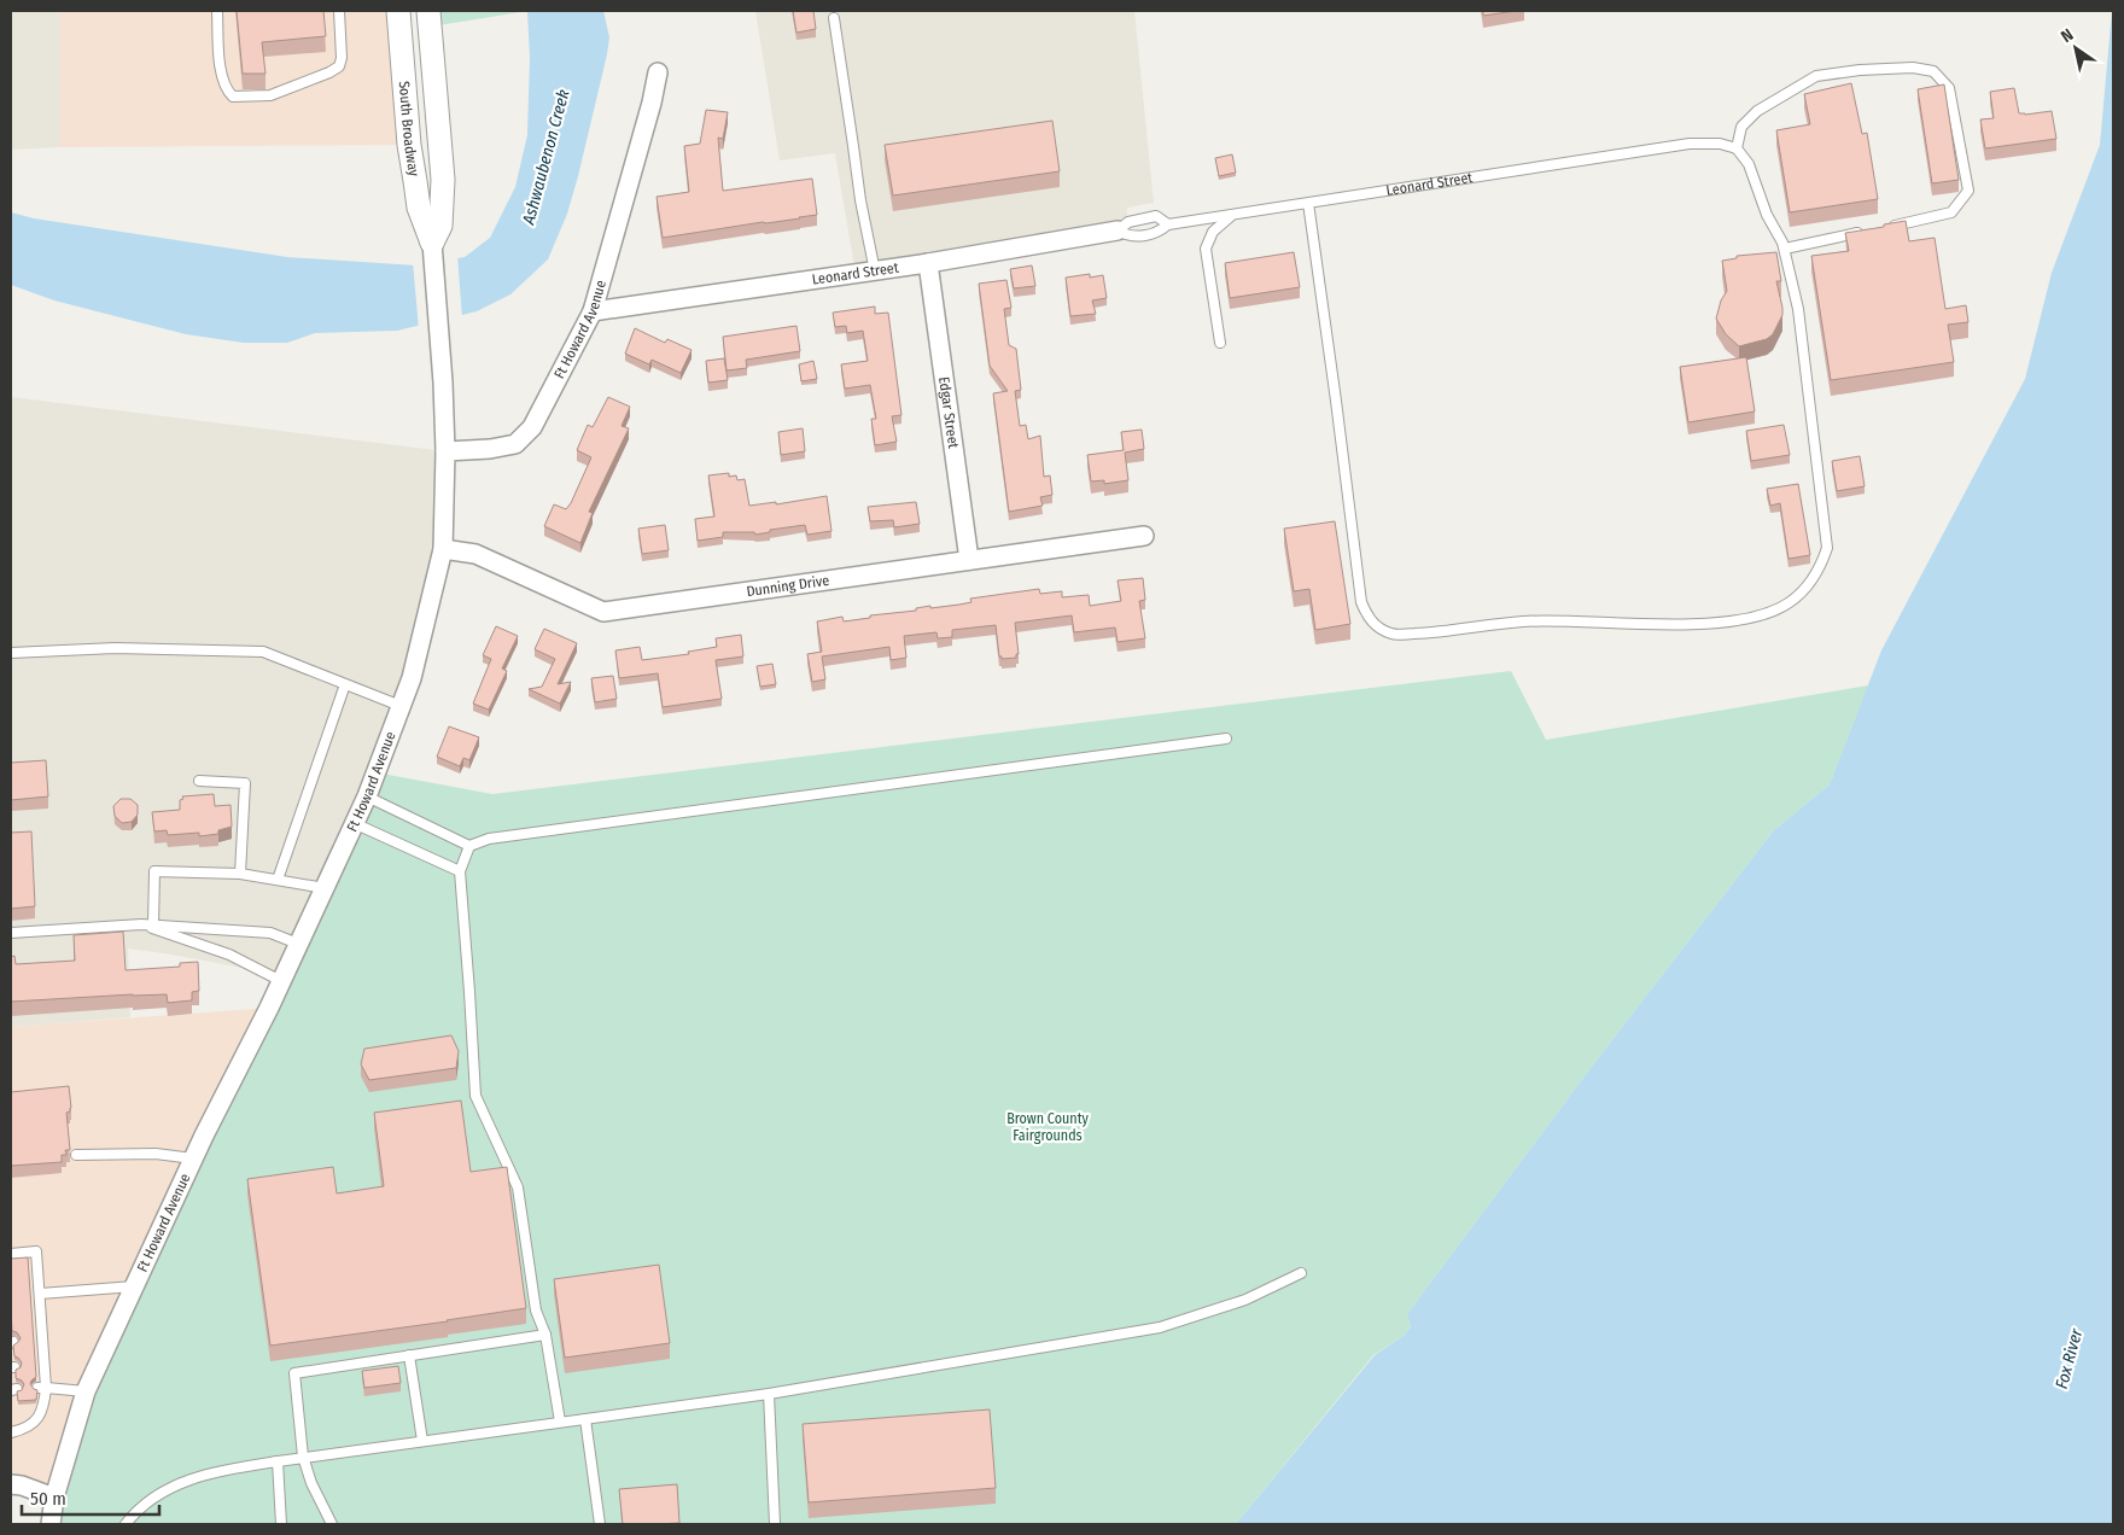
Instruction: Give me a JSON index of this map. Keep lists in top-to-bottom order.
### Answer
{
  "streets": {
    "street": [
      "South Broadway",
      "Leonard Street",
      "Ft Howard Avenue",
      "Edgar Street",
      "Dunning Drive"
    ]
  },
  "crossings": [
    ["South Broadway", "Ft Howard Avenue"],
    ["Leonard Street", "Ft Howard Avenue"],
    ["Leonard Street", "Edgar Street"],
    ["Ft Howard Avenue", "Dunning Drive"],
    ["Edgar Street", "Dunning Drive"]
  ],
  "water": ["Ashwaubenon Creek", "Fox River"],
  "parks": ["Brown County Fairgrounds"],
  "scale_bar": "50 m",
  "north": "top left"
}
